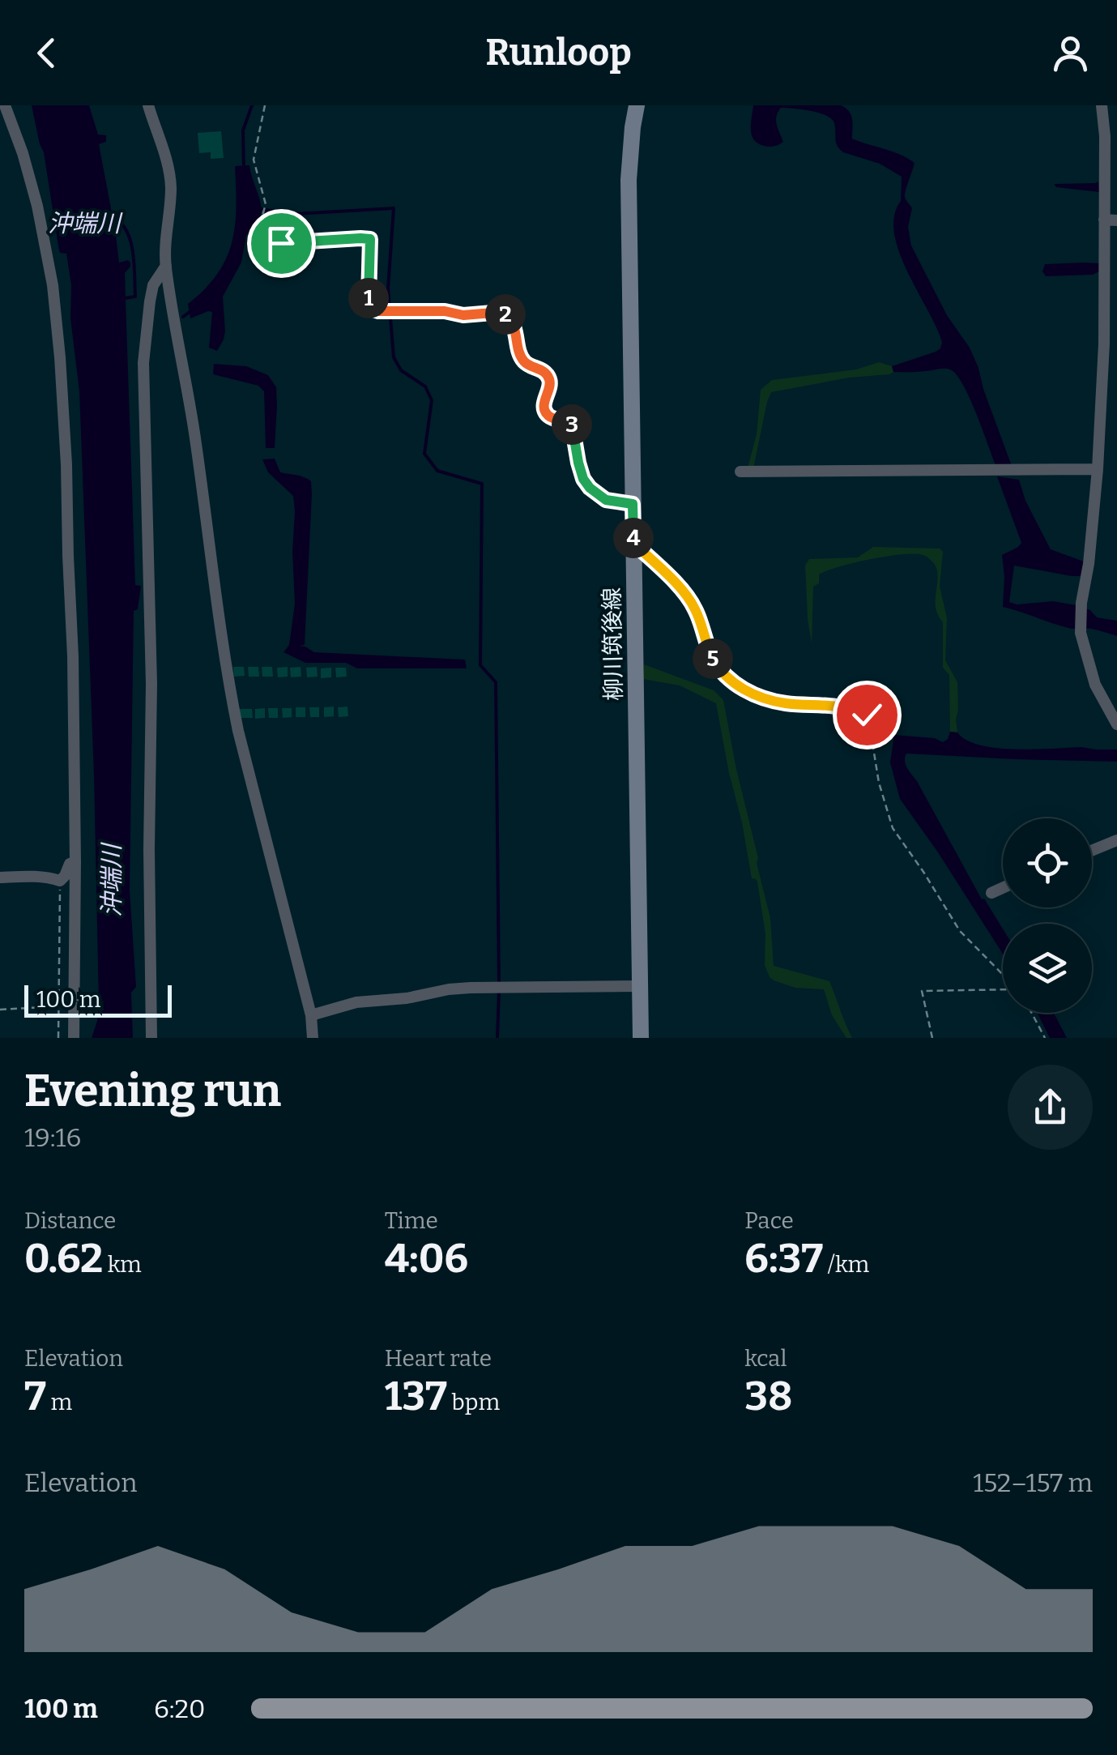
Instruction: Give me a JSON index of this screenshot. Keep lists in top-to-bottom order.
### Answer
{
  "streets": {
    "main road": ["柳川筑後線"]
  },
  "water": ["沖端川"],
  "scale_bar": "100 m",
  "page": {
    "header": "Runloop",
    "pins": [
      "1",
      "2",
      "3",
      "4",
      "5"
    ],
    "scale": "100 m",
    "heading": ["Evening run", "19:16"],
    "stats": [
      ["Distance", "0.62 km"],
      ["Time", "4:06"],
      ["Pace", "6:37 /km"],
      ["Elevation", "7 m"],
      ["Heart rate", "137 bpm"],
      ["kcal", "38"]
    ],
    "chart": ["Elevation", "152–157 m"],
    "list": [
      {
        "name": "100 m",
        "note": "6:20"
      }
    ]
  }
}
